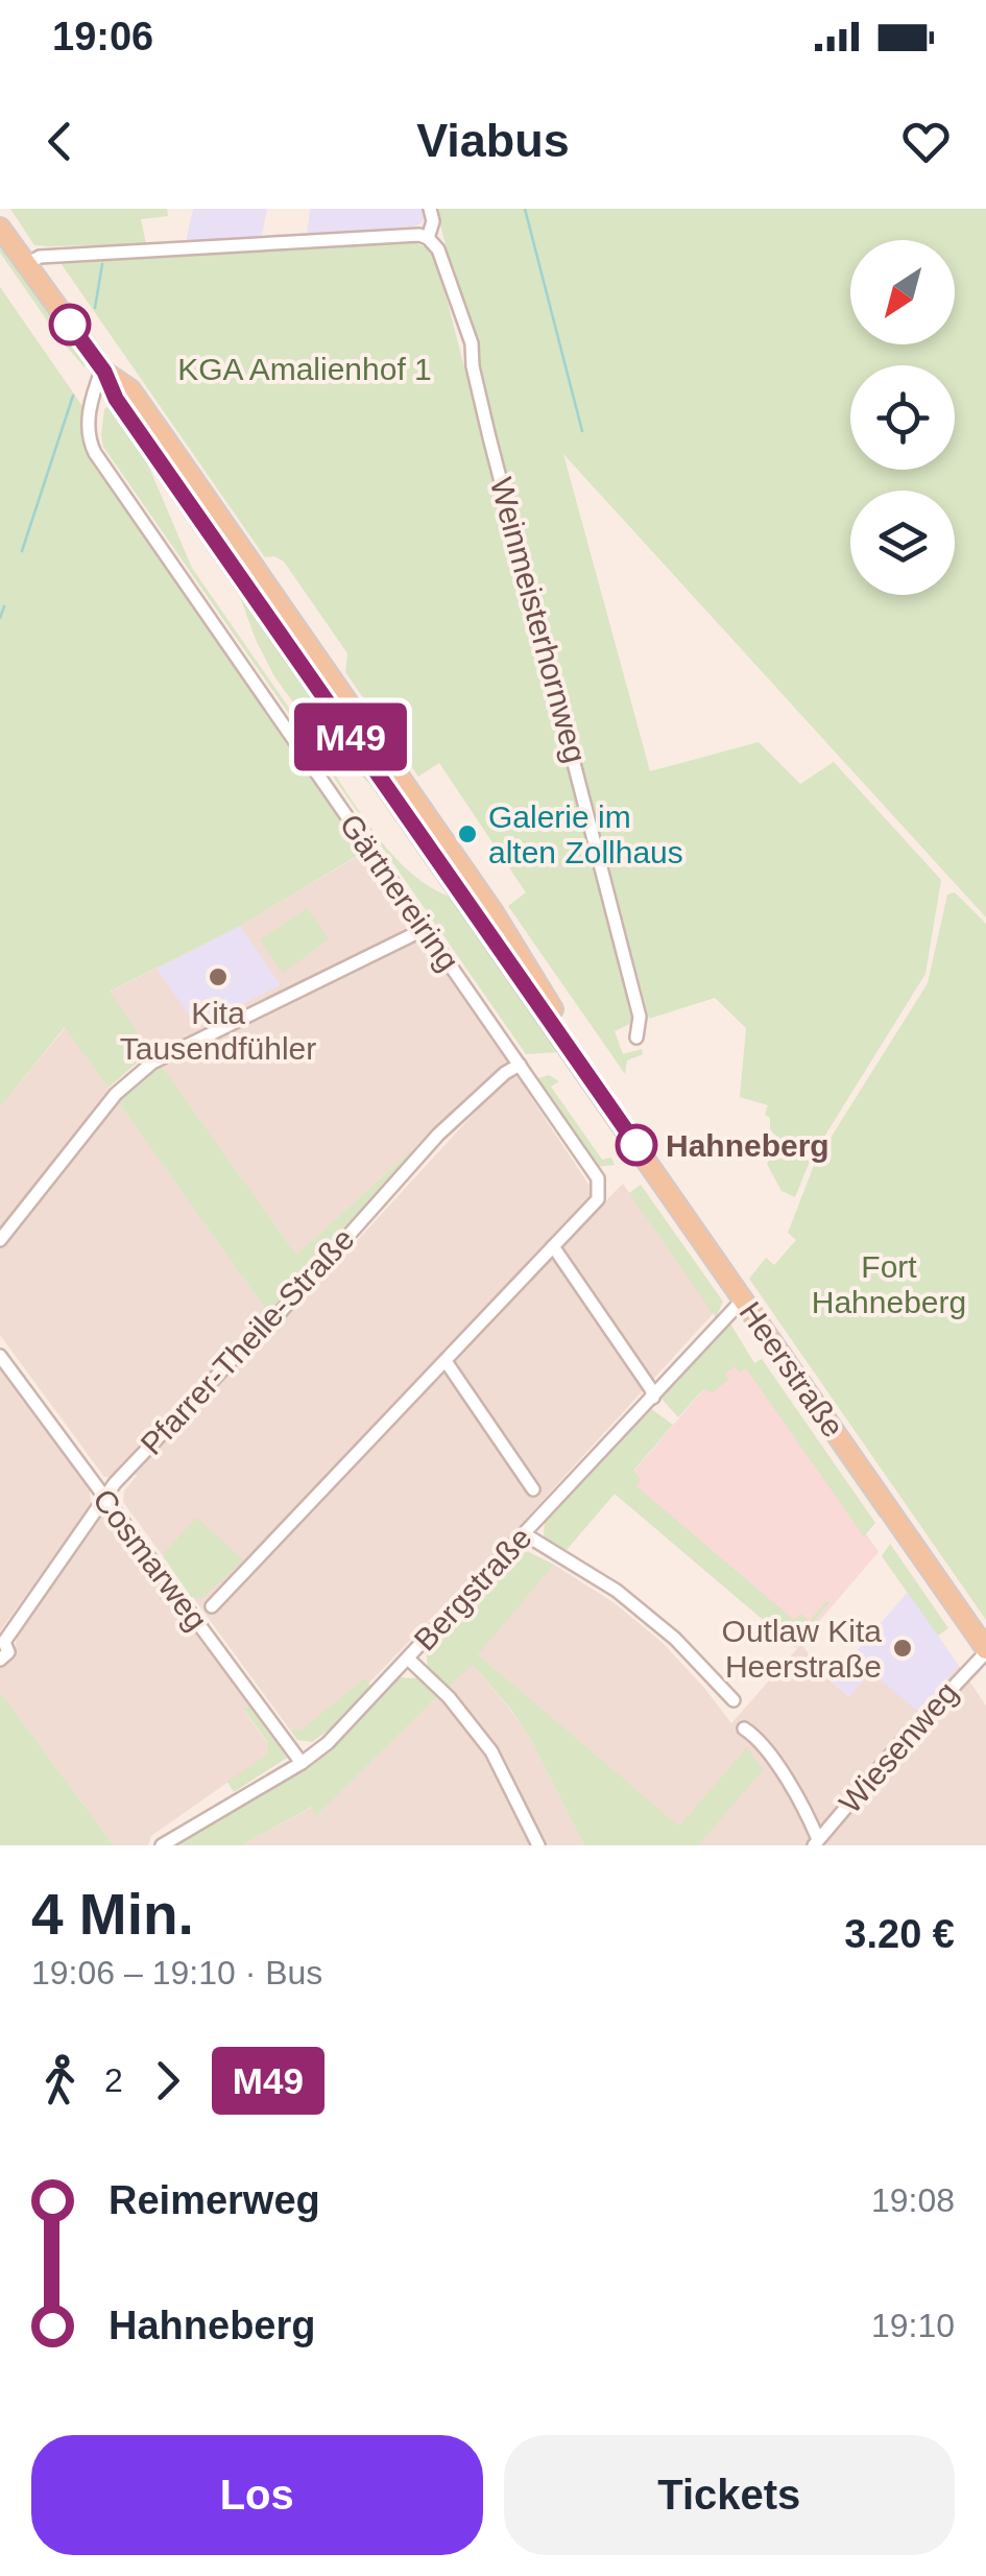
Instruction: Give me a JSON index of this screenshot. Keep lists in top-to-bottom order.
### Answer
{
  "streets": {
    "main road": ["Heerstraße"],
    "street": [
      "Weinmeisterhornweg",
      "Gärtnereiring",
      "Pfarrer-Theile-Straße",
      "Cosmarweg",
      "Bergstraße",
      "Wiesenweg"
    ]
  },
  "crossings": [
    ["Gärtnereiring", "Pfarrer-Theile-Straße"],
    ["Gärtnereiring", "Heerstraße"],
    ["Pfarrer-Theile-Straße", "Cosmarweg"],
    ["Heerstraße", "Bergstraße"],
    ["Heerstraße", "Wiesenweg"],
    ["Cosmarweg", "Bergstraße"]
  ],
  "parks": ["KGA Amalienhof 1", "Fort Hahneberg"],
  "places": [
    "Galerie im alten Zollhaus",
    "Kita Tausendfühler",
    "Hahneberg",
    "Outlaw Kita Heerstraße"
  ],
  "lines": ["bus line M49"],
  "north": "bottom left",
  "page": {
    "status": "19:06",
    "header": "Viabus",
    "on_map": "M49",
    "heading": ["4 Min.", "19:06 – 19:10 · Bus", "3.20 €"],
    "legs": ["2", "M49"],
    "list": [
      {
        "name": "Reimerweg",
        "value": "19:08"
      },
      {
        "name": "Hahneberg",
        "value": "19:10"
      }
    ],
    "buttons": ["Los", "Tickets"]
  }
}
